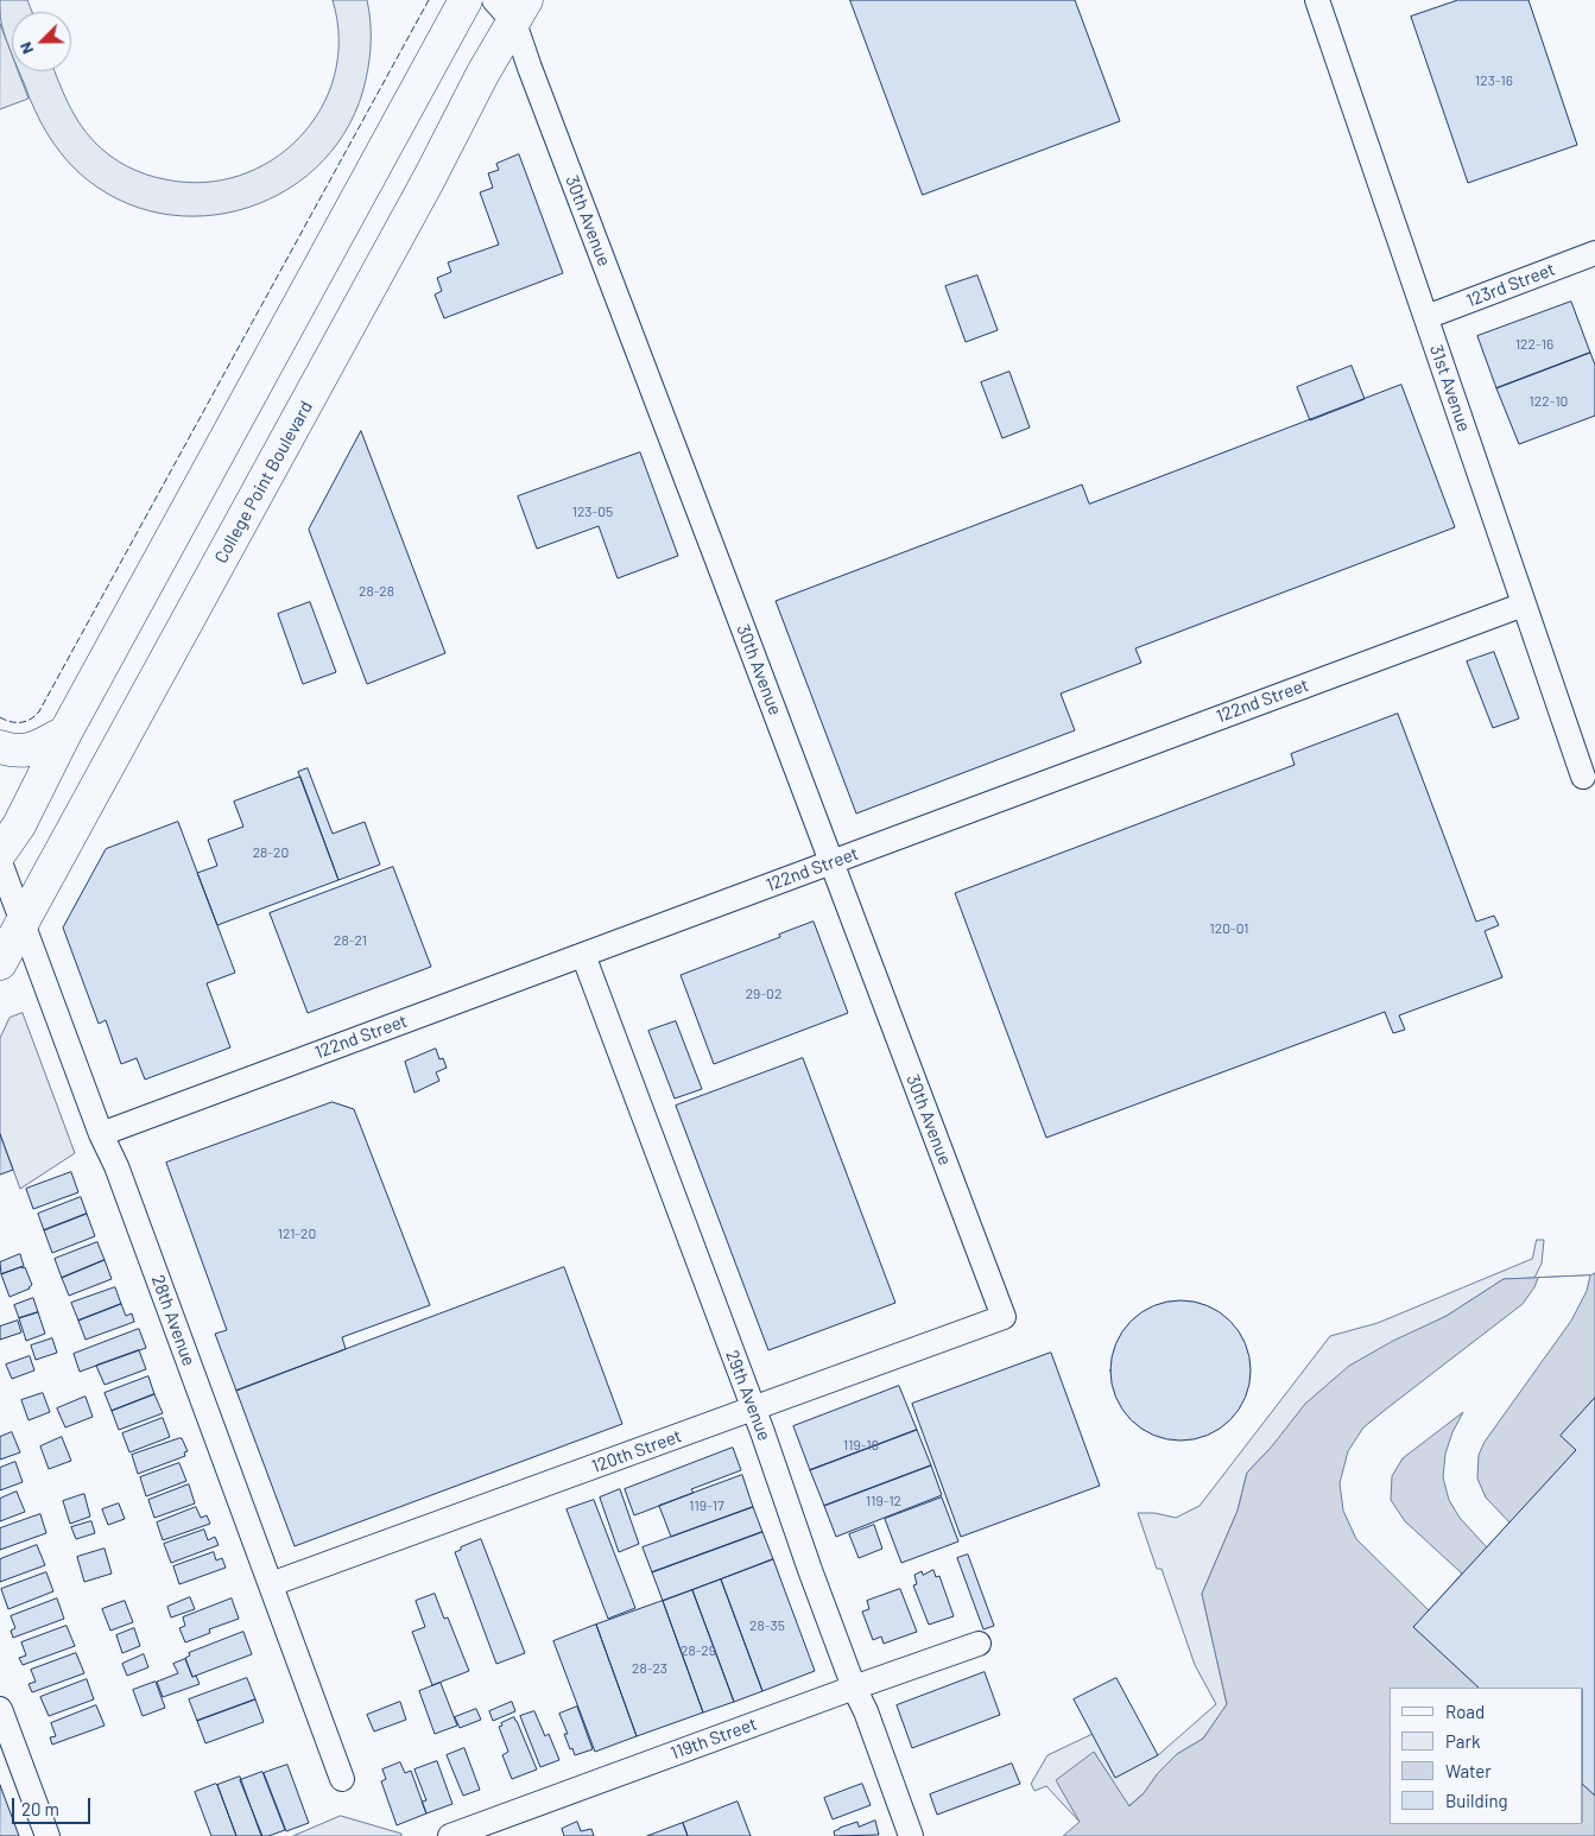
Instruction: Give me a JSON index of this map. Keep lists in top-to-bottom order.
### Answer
{
  "streets": {
    "main road": ["College Point Boulevard"],
    "street": [
      "30th Avenue",
      "123rd Street",
      "31st Avenue",
      "122nd Street",
      "28th Avenue",
      "29th Avenue",
      "120th Street",
      "119th Street"
    ]
  },
  "crossings": [
    ["30th Avenue", "College Point Boulevard"],
    ["30th Avenue", "122nd Street"],
    ["30th Avenue", "120th Street"],
    ["123rd Street", "31st Avenue"],
    ["31st Avenue", "122nd Street"],
    ["College Point Boulevard", "28th Avenue"],
    ["122nd Street", "28th Avenue"],
    ["122nd Street", "29th Avenue"],
    ["28th Avenue", "120th Street"],
    ["29th Avenue", "120th Street"],
    ["29th Avenue", "119th Street"]
  ],
  "house_numbers": [
    "123-16",
    "122-16",
    "122-10",
    "123-05",
    "28-28",
    "28-20",
    "120-01",
    "28-21",
    "29-02",
    "121-20",
    "119-16",
    "119-12",
    "119-17",
    "28-35",
    "28-29",
    "28-23"
  ],
  "legend": [
    "Road",
    "Park",
    "Water",
    "Building"
  ],
  "scale_bar": "20 m",
  "north": "bottom left"
}
